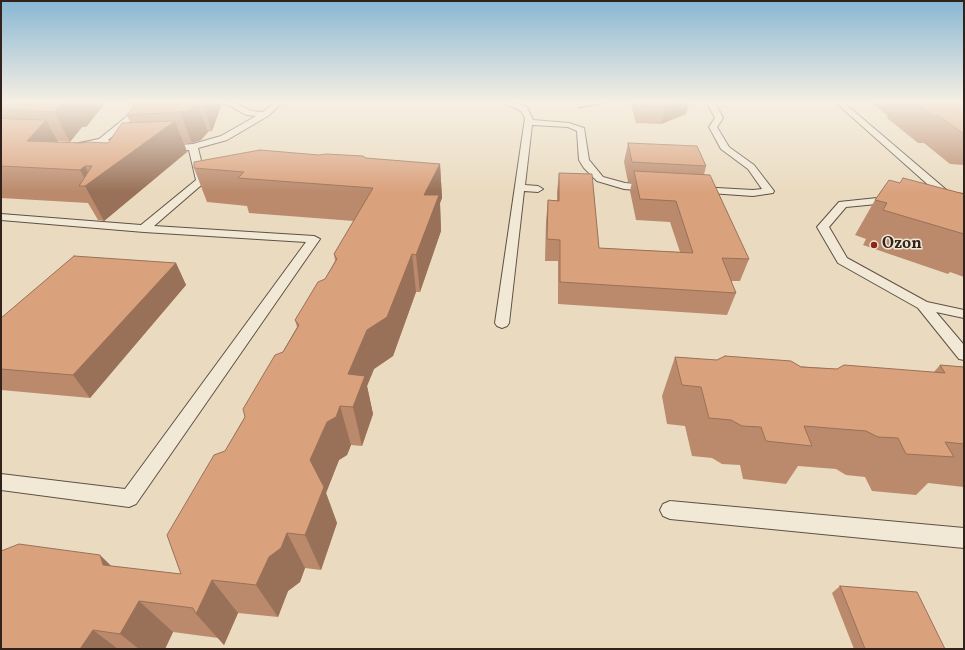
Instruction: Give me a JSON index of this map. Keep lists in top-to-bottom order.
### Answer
{
  "places": ["Ozon"]
}
